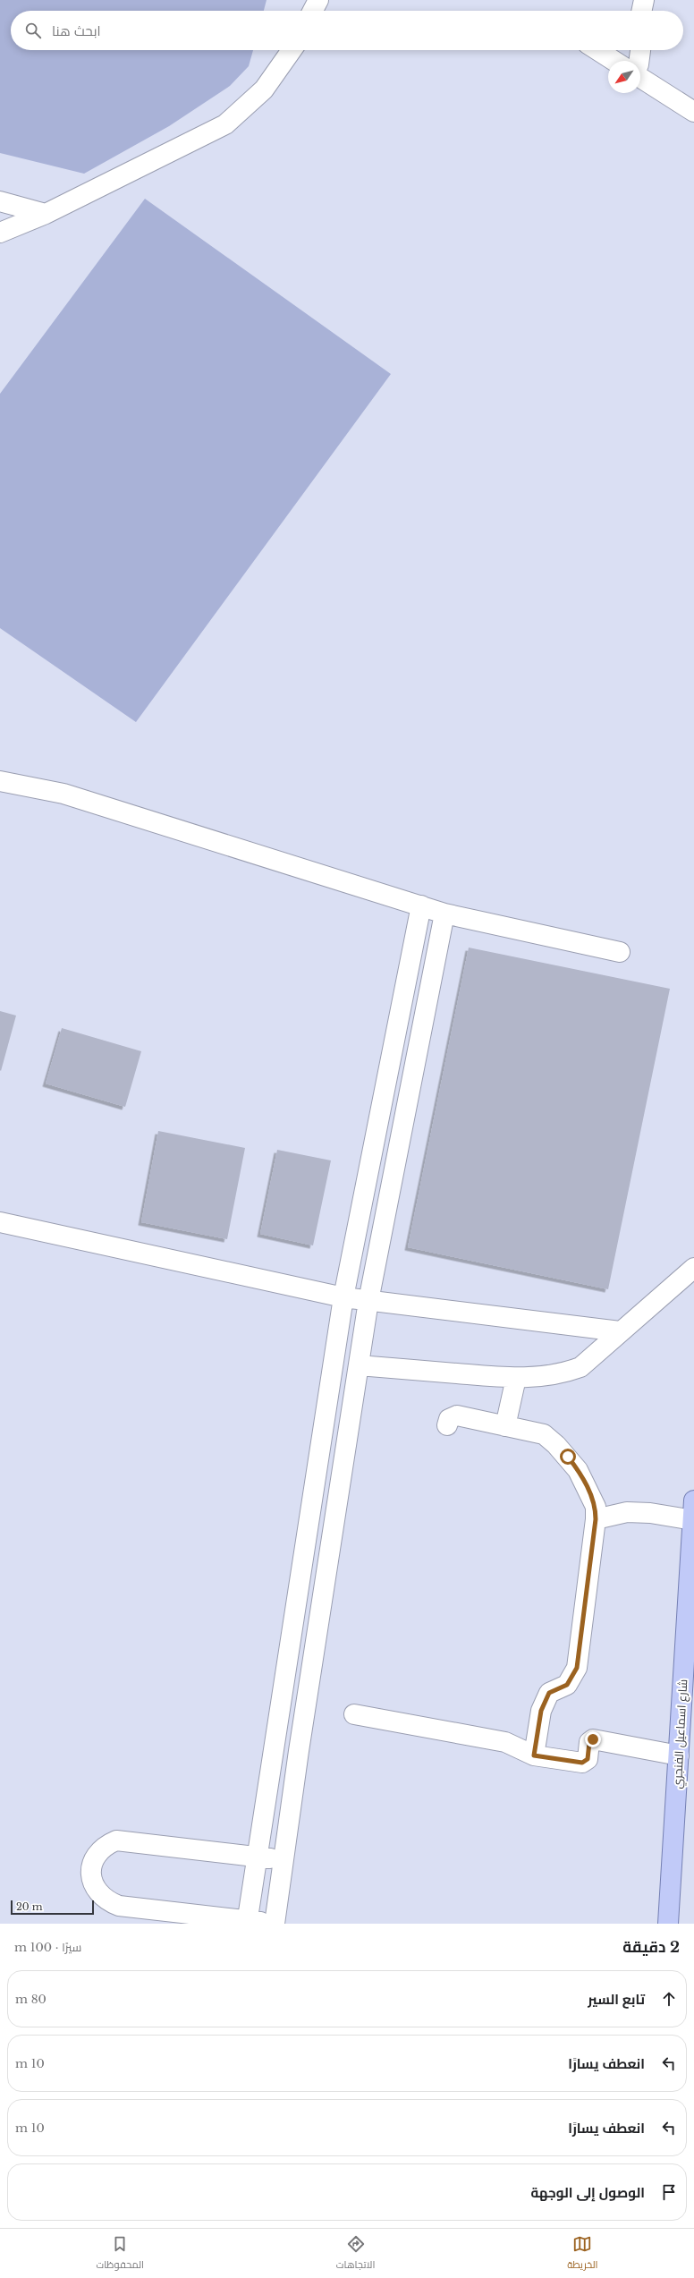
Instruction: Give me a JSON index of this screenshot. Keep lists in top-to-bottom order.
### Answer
{
  "streets": {
    "main road": ["شارع اسماعيل الفنجري"]
  },
  "scale_bar": "20 m",
  "north": "bottom left",
  "page": {
    "search": "ابحث هنا",
    "scale": "20 m",
    "heading": ["2 دقيقة", "سيرًا · 100 m"],
    "list": [
      ["تابع السير", "80 m"],
      ["انعطف يسارًا", "10 m"],
      ["انعطف يسارًا", "10 m"],
      "الوصول إلى الوجهة"
    ],
    "nav": ["الخريطة", "الاتجاهات", "المحفوظات"]
  }
}
